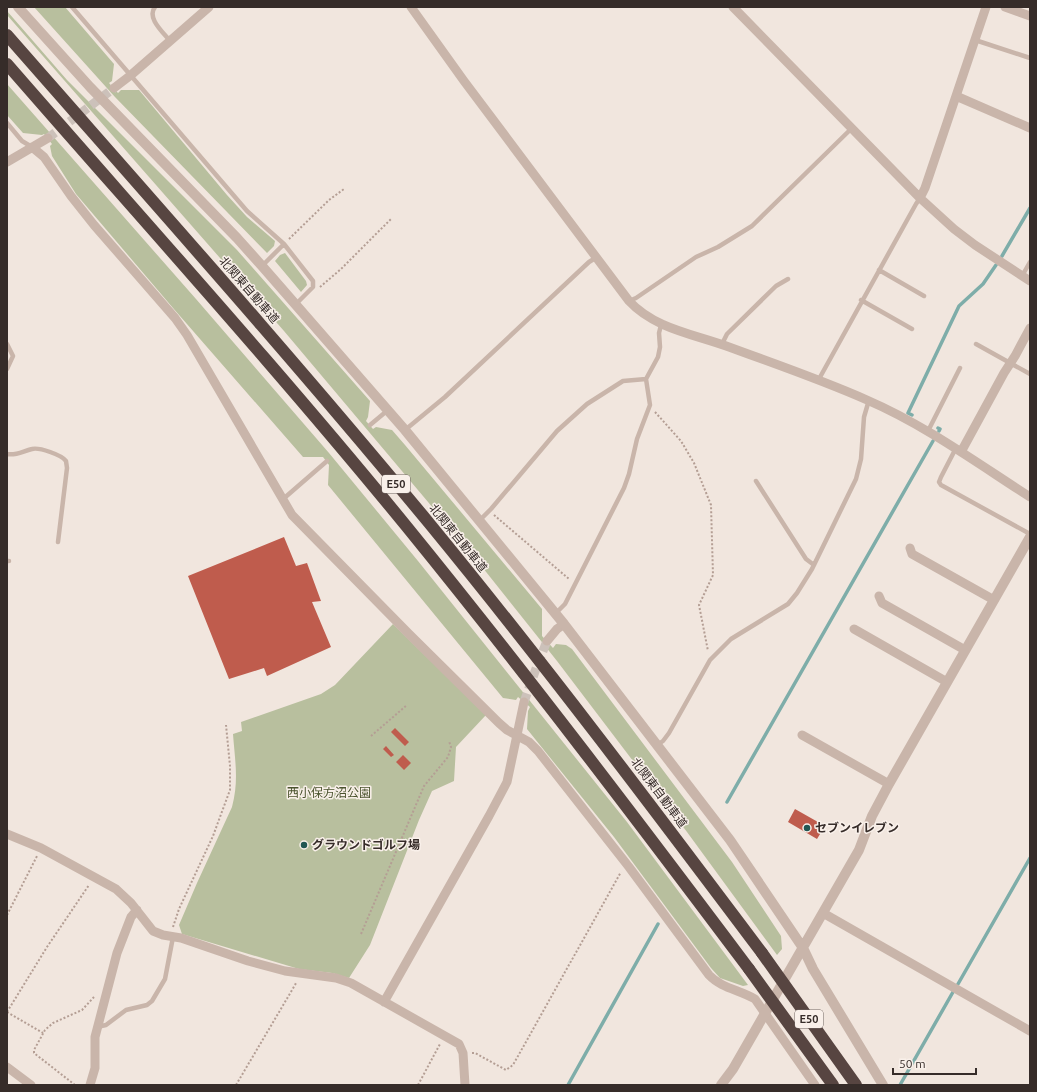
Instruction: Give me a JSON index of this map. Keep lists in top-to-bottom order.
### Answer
{
  "streets": {
    "highway": ["北関東自動車道", "E50"]
  },
  "parks": ["西小保方沼公園"],
  "places": ["セブンイレブン", "グラウンドゴルフ場"],
  "scale_bar": "50 m"
}
